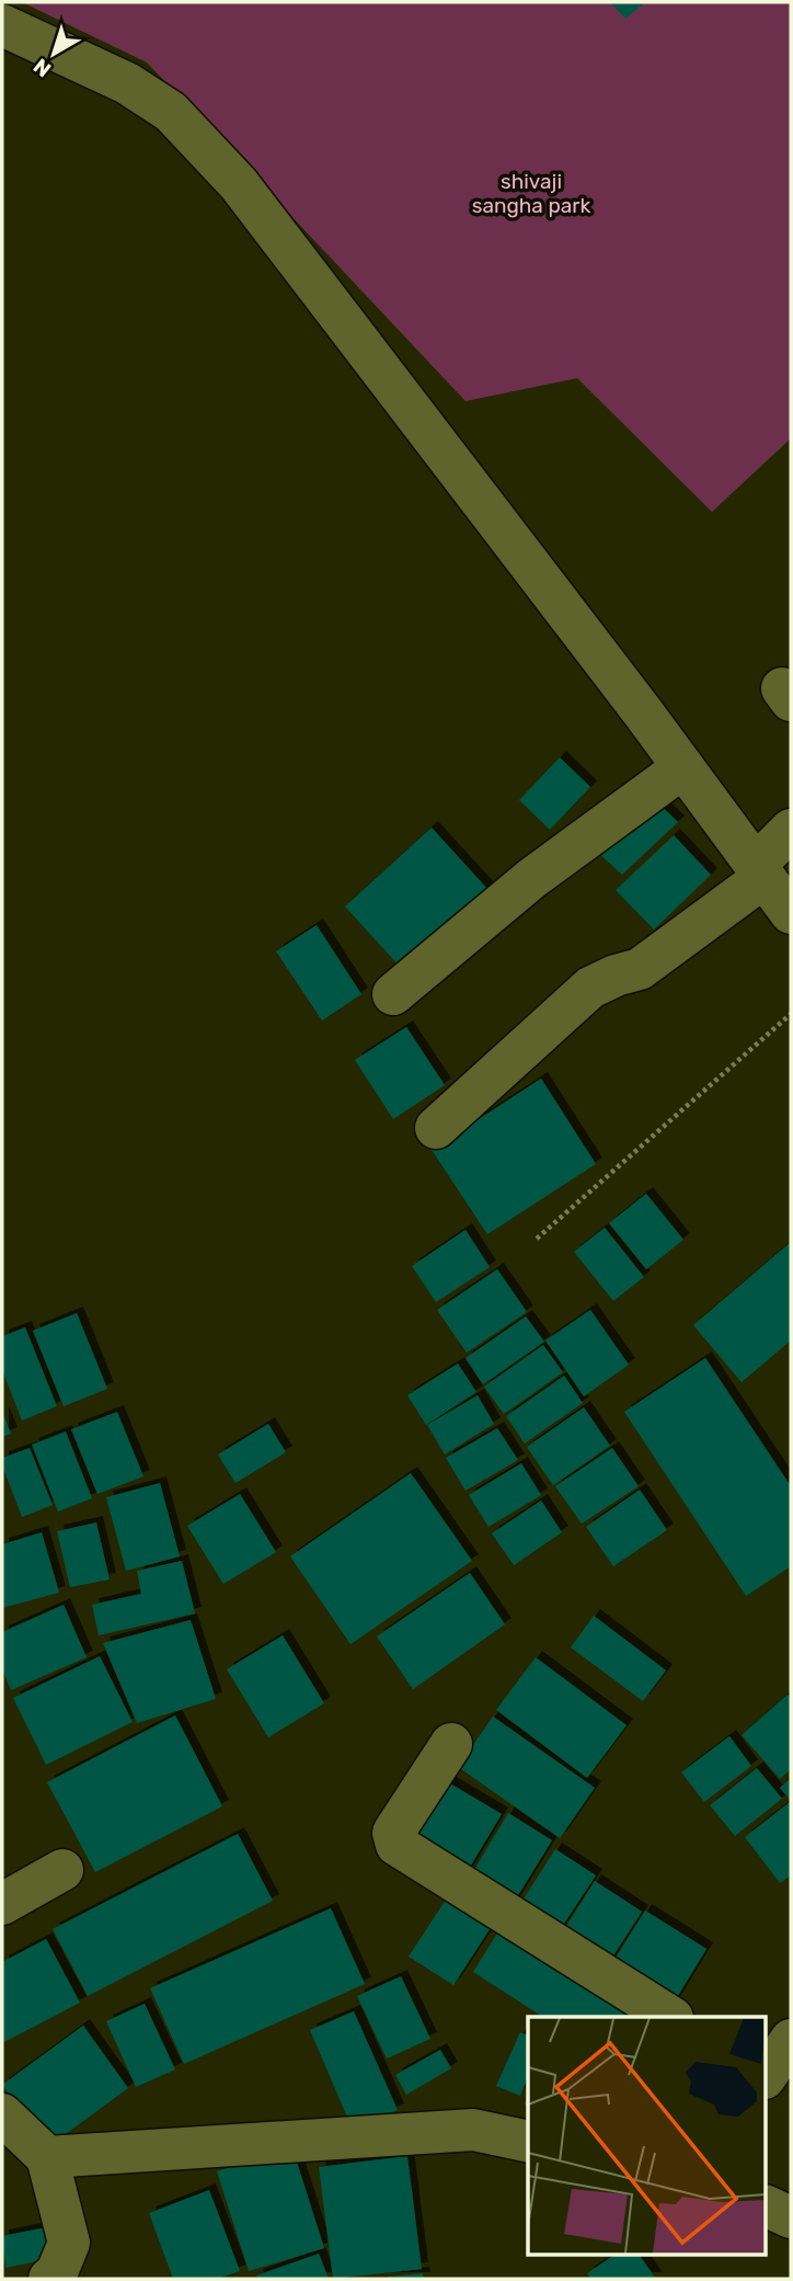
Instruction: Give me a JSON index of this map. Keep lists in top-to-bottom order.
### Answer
{
  "parks": ["shivaji sangha park"],
  "north": "bottom left"
}
